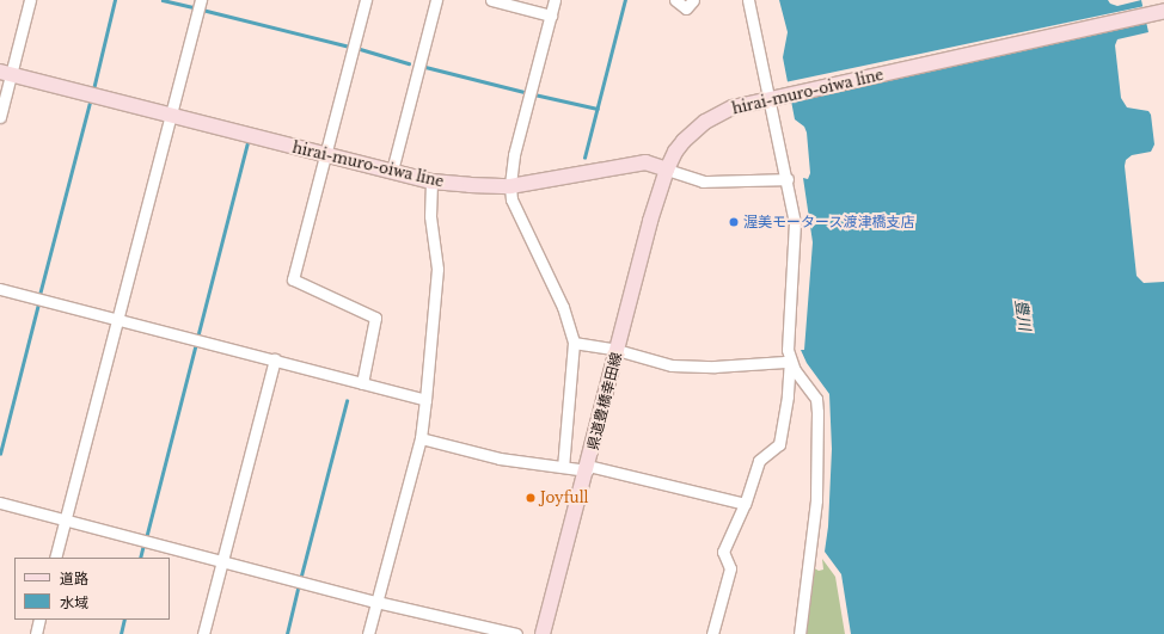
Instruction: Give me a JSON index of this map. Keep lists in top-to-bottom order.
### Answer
{
  "streets": {
    "main road": ["hirai-muro-oiwa line", "県道豊橋幸田線"]
  },
  "crossings": [
    ["hirai-muro-oiwa line", "県道豊橋幸田線"]
  ],
  "water": ["豊川"],
  "places": ["渥美モータース渡津橋支店", "Joyfull"],
  "legend": ["道路", "水域"]
}
